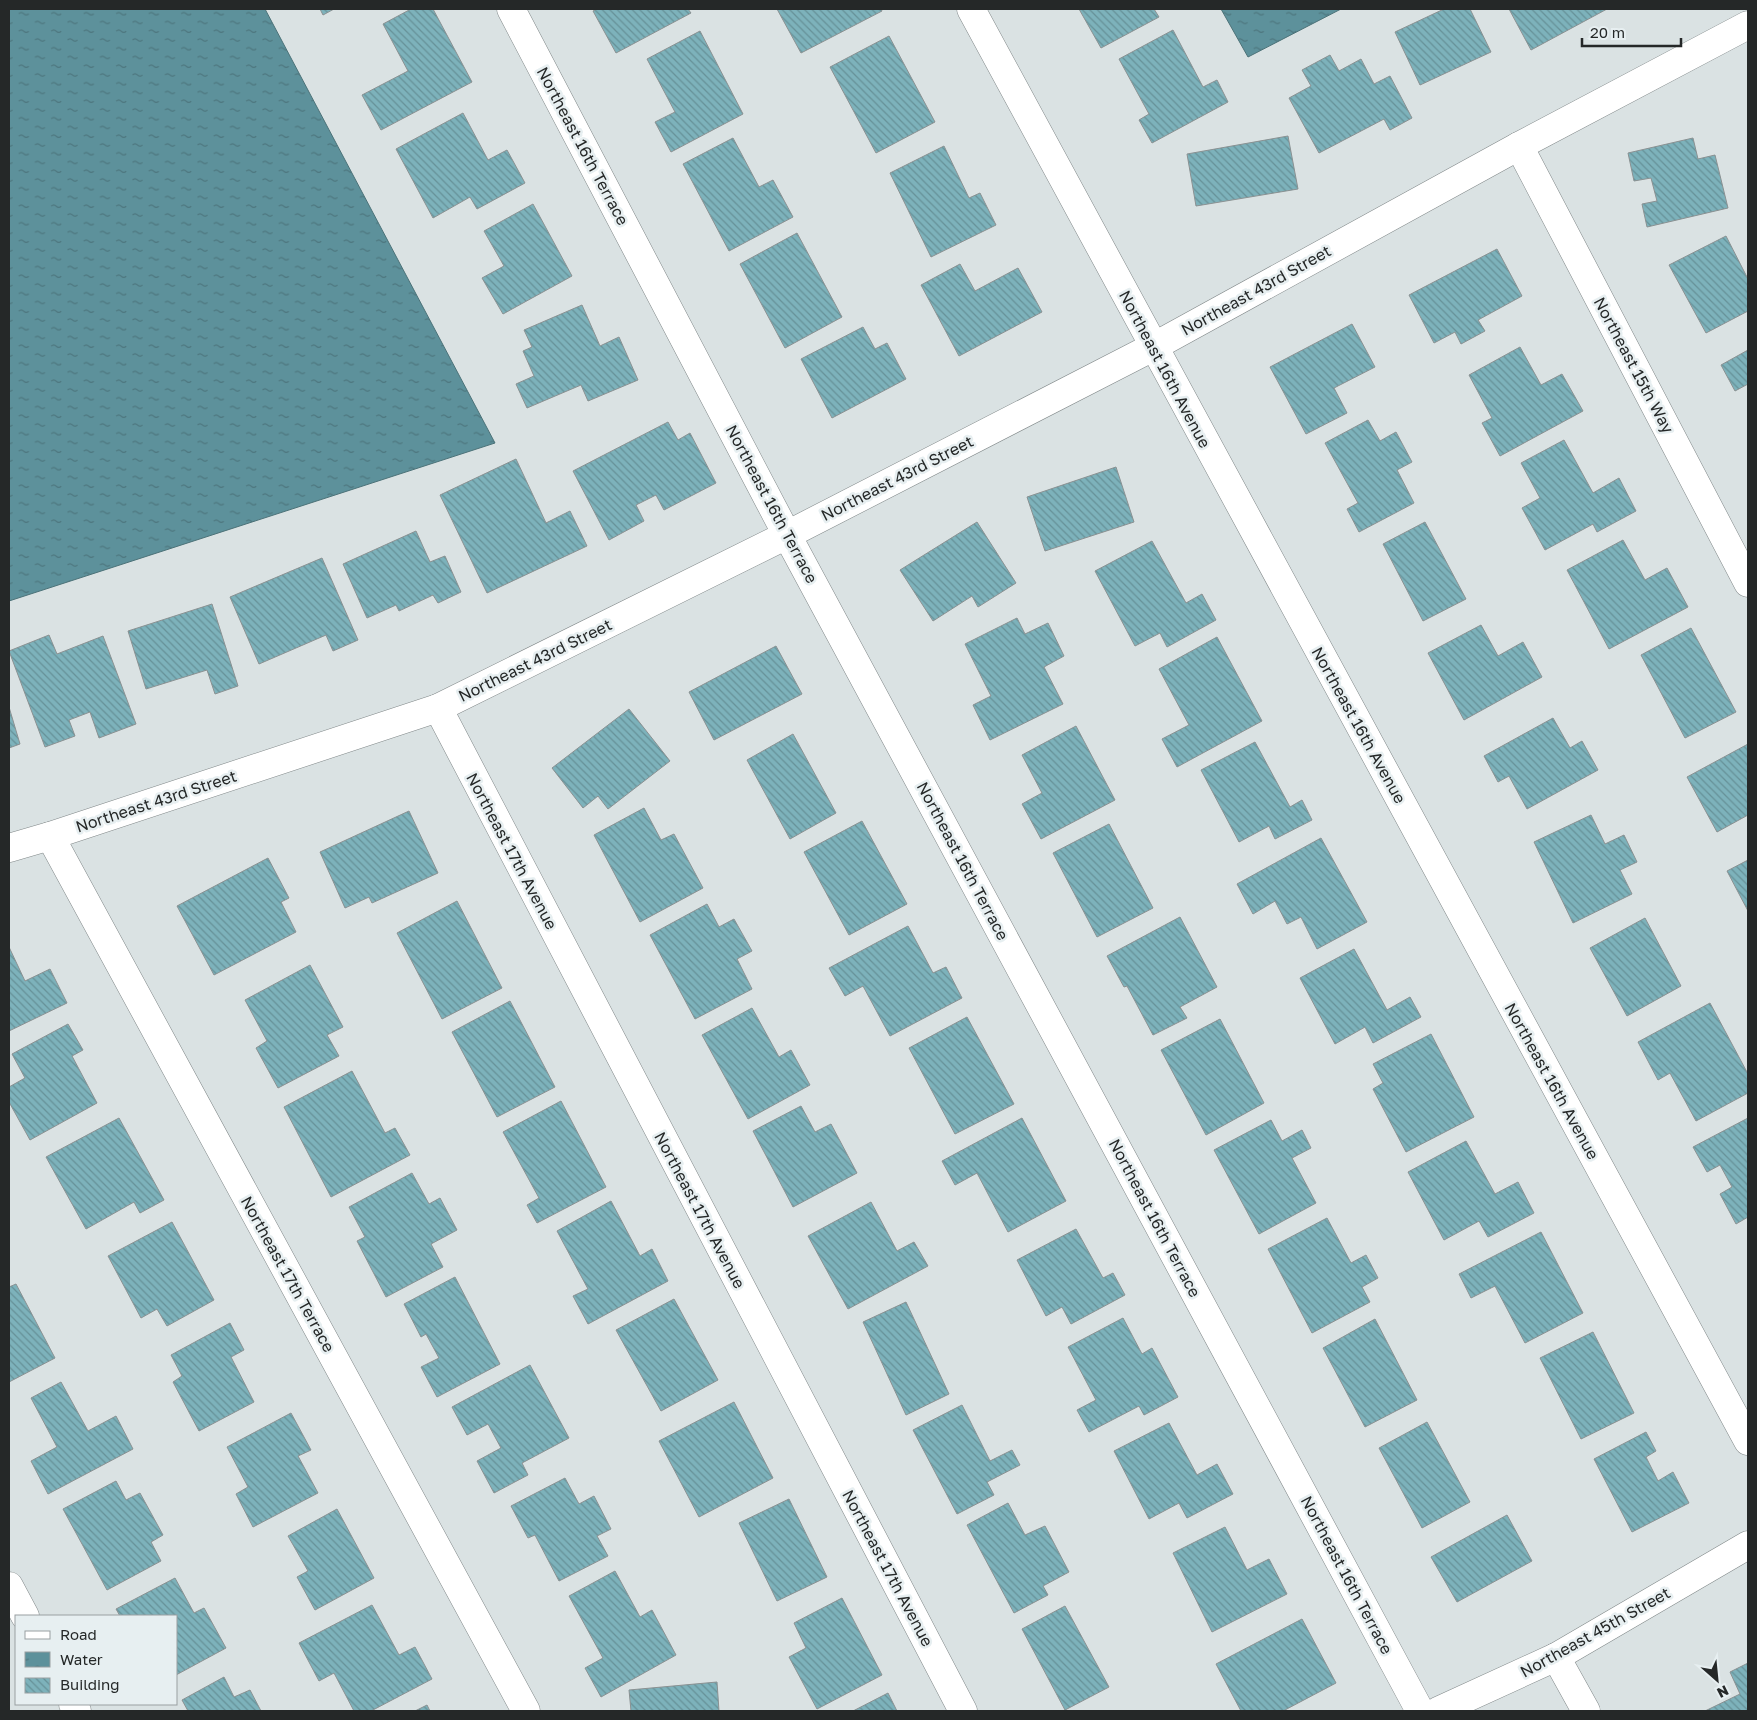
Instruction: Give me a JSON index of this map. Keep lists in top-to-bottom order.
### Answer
{
  "streets": {
    "street": [
      "Northeast 16th Terrace",
      "Northeast 43rd Street",
      "Northeast 15th Way",
      "Northeast 16th Avenue",
      "Northeast 17th Avenue",
      "Northeast 17th Terrace",
      "Northeast 45th Street"
    ]
  },
  "crossings": [
    ["Northeast 16th Terrace", "Northeast 43rd Street"],
    ["Northeast 43rd Street", "Northeast 15th Way"],
    ["Northeast 43rd Street", "Northeast 16th Avenue"],
    ["Northeast 43rd Street", "Northeast 17th Avenue"],
    ["Northeast 43rd Street", "Northeast 17th Terrace"]
  ],
  "legend": ["Road", "Water", "Building"],
  "scale_bar": "20 m",
  "north": "bottom right"
}
